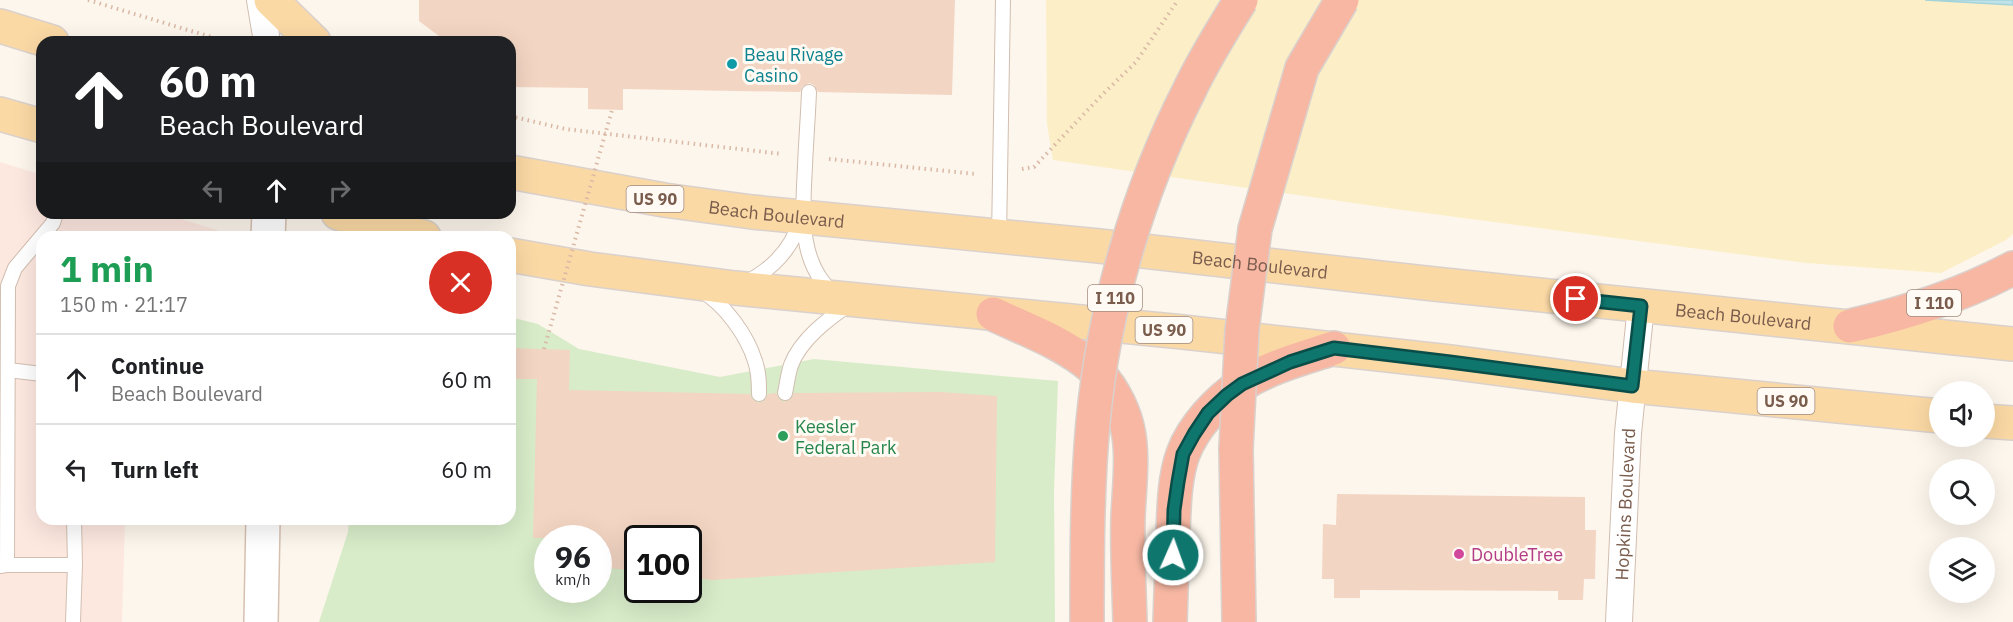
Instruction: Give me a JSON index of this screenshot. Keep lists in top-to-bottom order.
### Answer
{
  "streets": {
    "highway": ["I 110"],
    "main road": ["US 90", "Beach Boulevard"],
    "street": ["Hopkins Boulevard"]
  },
  "crossings": [
    ["US 90", "Hopkins Boulevard"],
    ["Beach Boulevard", "I 110"],
    ["Beach Boulevard", "Hopkins Boulevard"]
  ],
  "places": ["Beau Rivage Casino", "Keesler Federal Park", "DoubleTree"],
  "page": {
    "turn": ["60 m", "Beach Boulevard"],
    "heading": ["1 min", "150 m · 21:17"],
    "list": [
      {
        "name": "Continue",
        "note": "Beach Boulevard",
        "value": "60 m"
      },
      {
        "name": "Turn left",
        "value": "60 m"
      }
    ],
    "speed": "96 km/h",
    "limit": "100"
  }
}
